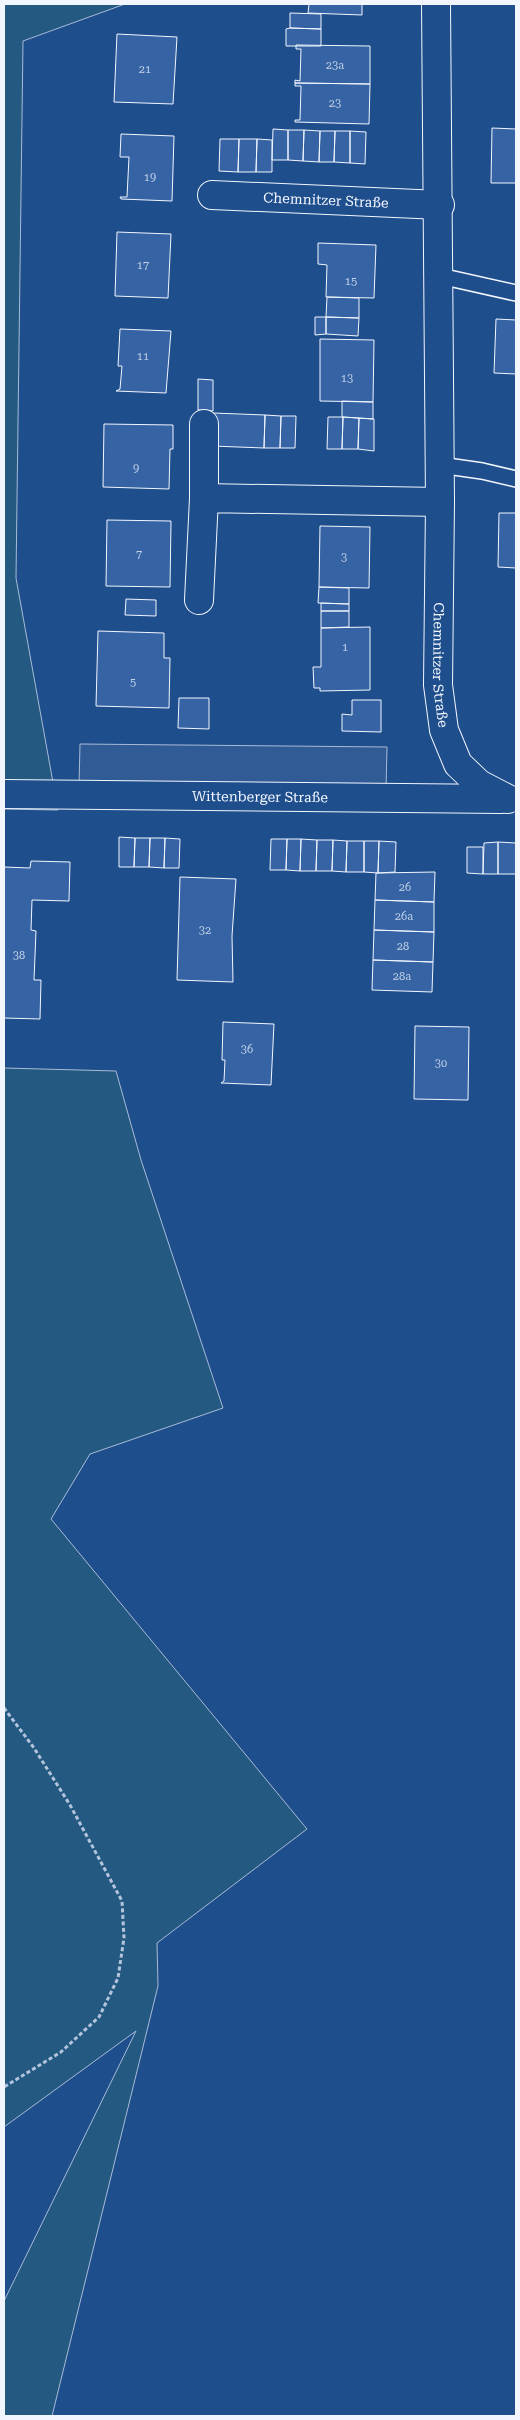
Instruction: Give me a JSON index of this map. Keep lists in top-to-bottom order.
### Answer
{
  "streets": {
    "street": ["Chemnitzer Straße", "Wittenberger Straße"]
  },
  "crossings": [
    ["Chemnitzer Straße", "Wittenberger Straße"]
  ],
  "house_numbers": [
    "23a",
    "21",
    "23",
    "19",
    "17",
    "15",
    "11",
    "13",
    "9",
    "7",
    "3",
    "1",
    "5",
    "26",
    "26a",
    "32",
    "28",
    "38",
    "28a",
    "36",
    "30"
  ]
}
